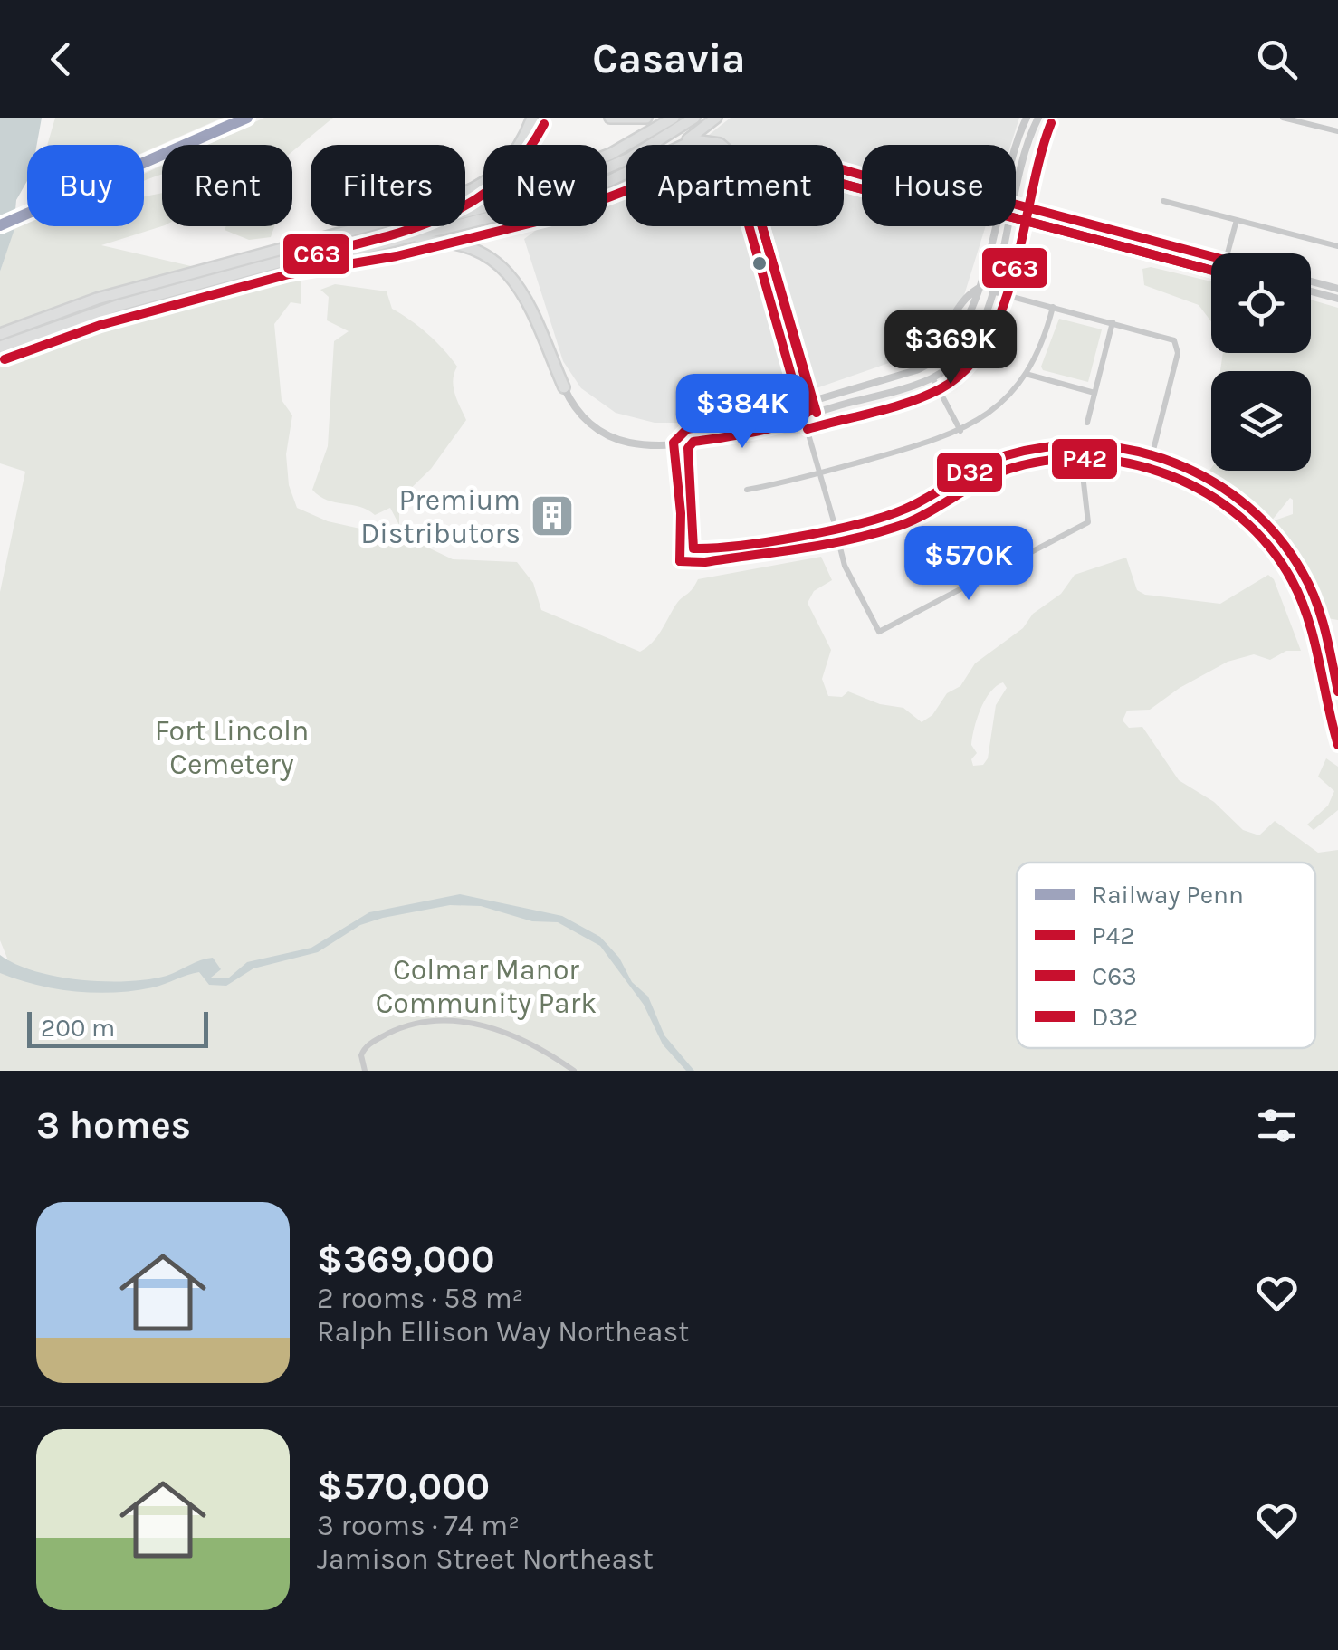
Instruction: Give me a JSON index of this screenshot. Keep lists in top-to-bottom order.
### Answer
{
  "parks": ["Fort Lincoln Cemetery", "Colmar Manor Community Park"],
  "places": {
    "building": ["Premium Distributors"]
  },
  "lines": [
    "rail line Penn",
    "transit line C63",
    "transit line P42",
    "transit line D32"
  ],
  "legend": [
    "Railway Penn",
    "P42",
    "C63",
    "D32"
  ],
  "scale_bar": "200 m",
  "page": {
    "header": "Casavia",
    "chip": [
      "Buy",
      "Rent",
      "Filters",
      "New",
      "Apartment",
      "House"
    ],
    "price": ["$369K", "$384K", "$570K"],
    "scale": "200 m",
    "heading": "3 homes",
    "list": [
      {
        "name": "$369,000",
        "note": "2 rooms · 58 m² · Ralph Ellison Way Northeast"
      },
      {
        "name": "$570,000",
        "note": "3 rooms · 74 m² · Jamison Street Northeast"
      }
    ]
  }
}
